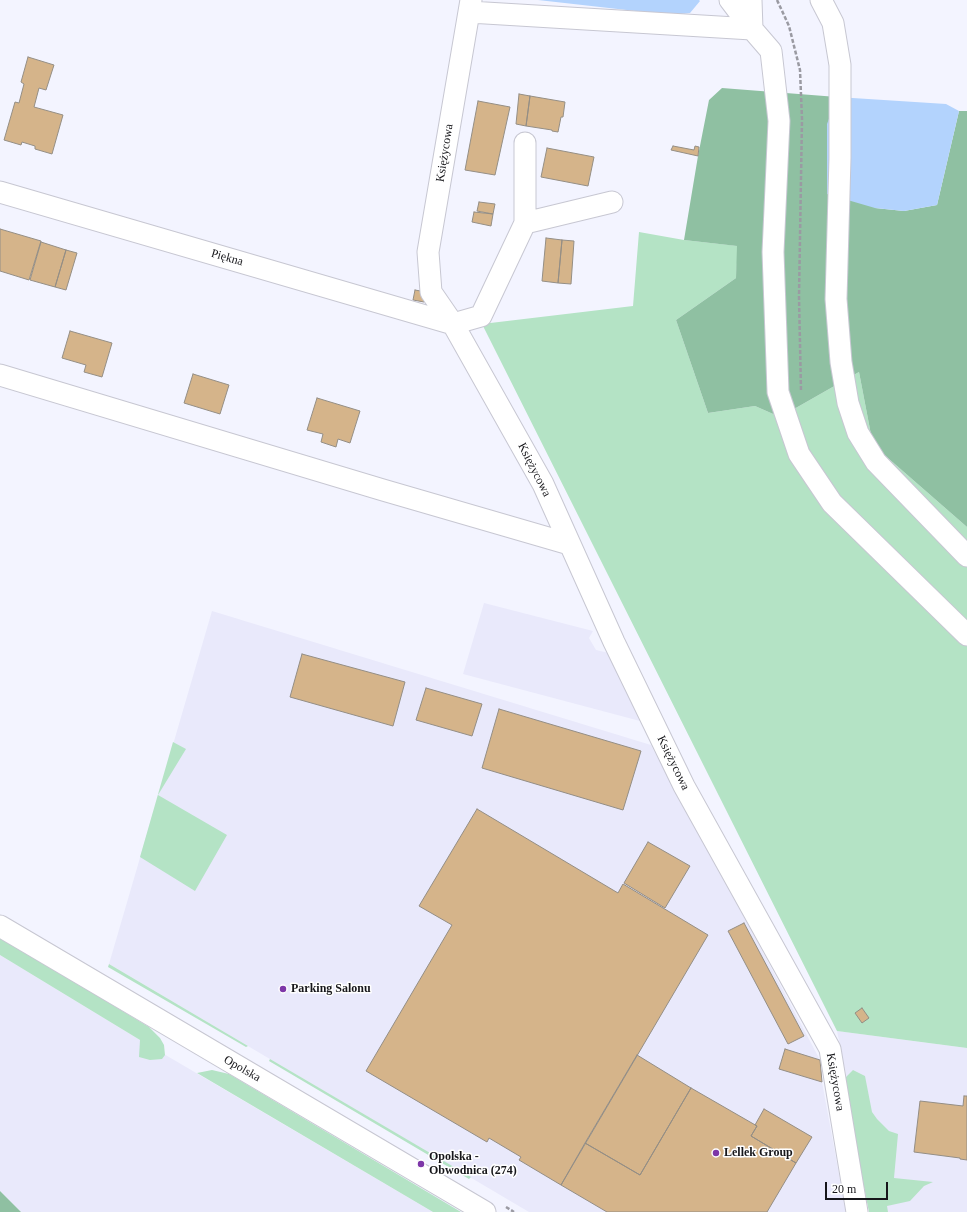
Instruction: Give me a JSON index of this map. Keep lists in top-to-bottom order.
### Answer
{
  "streets": {
    "street": ["Księżycowa", "Piękna", "Opolska"]
  },
  "crossings": [
    ["Księżycowa", "Piękna"]
  ],
  "places": ["Parking Salonu", "Lellek Group", "Opolska - Obwodnica (274)"],
  "scale_bar": "20 m"
}
